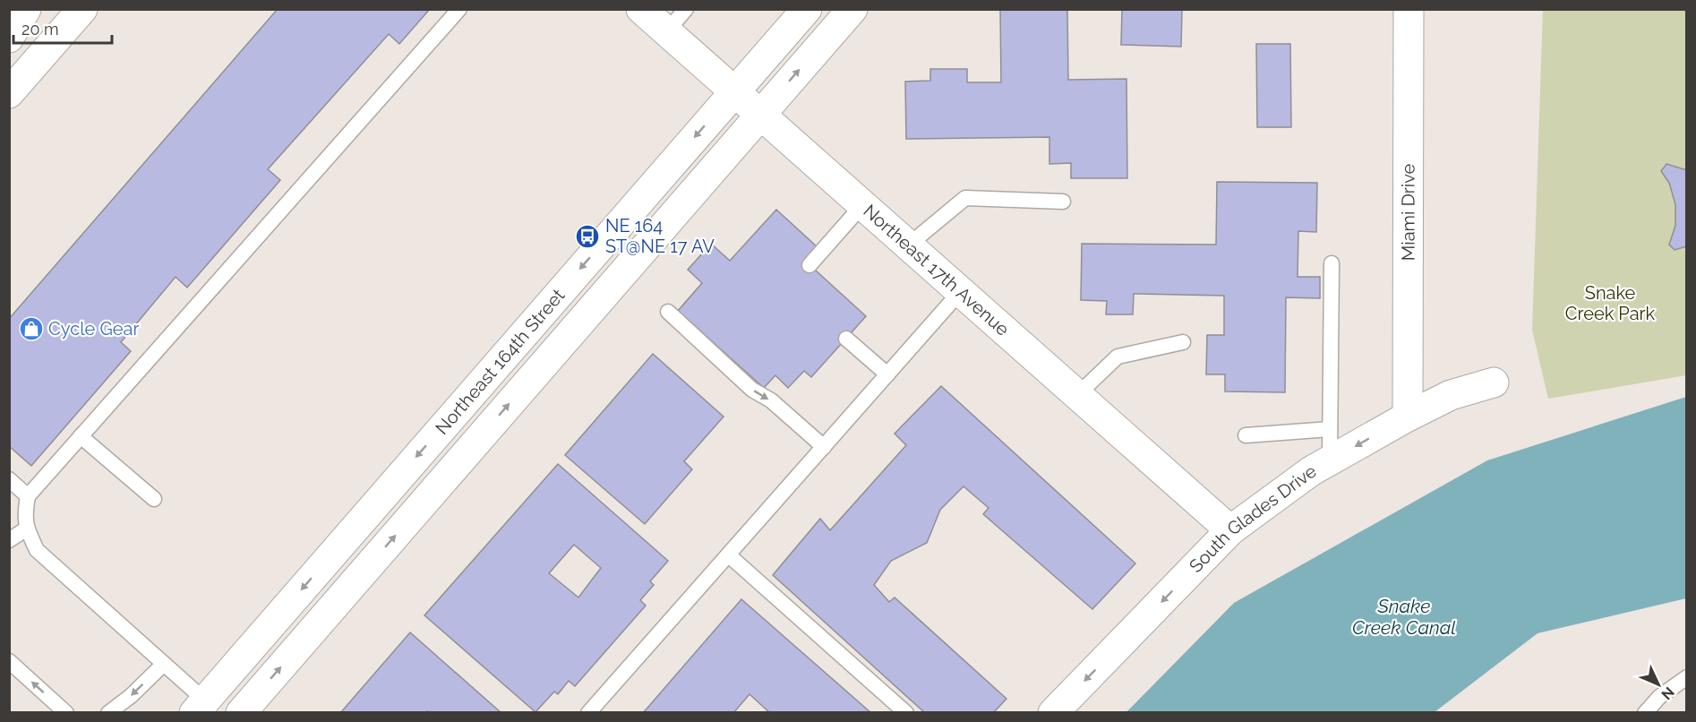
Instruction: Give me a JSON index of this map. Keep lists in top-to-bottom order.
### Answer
{
  "streets": {
    "street": [
      "Miami Drive",
      "Northeast 17th Avenue",
      "Northeast 164th Street",
      "South Glades Drive"
    ]
  },
  "crossings": [
    ["Miami Drive", "South Glades Drive"],
    ["Northeast 17th Avenue", "Northeast 164th Street"],
    ["Northeast 17th Avenue", "South Glades Drive"]
  ],
  "one_way": ["South Glades Drive"],
  "water": ["Snake Creek Canal"],
  "parks": ["Snake Creek Park"],
  "places": {
    "bus stop": ["NE 164 ST@NE 17 AV"],
    "shop": ["Cycle Gear"]
  },
  "scale_bar": "20 m",
  "north": "bottom right"
}
